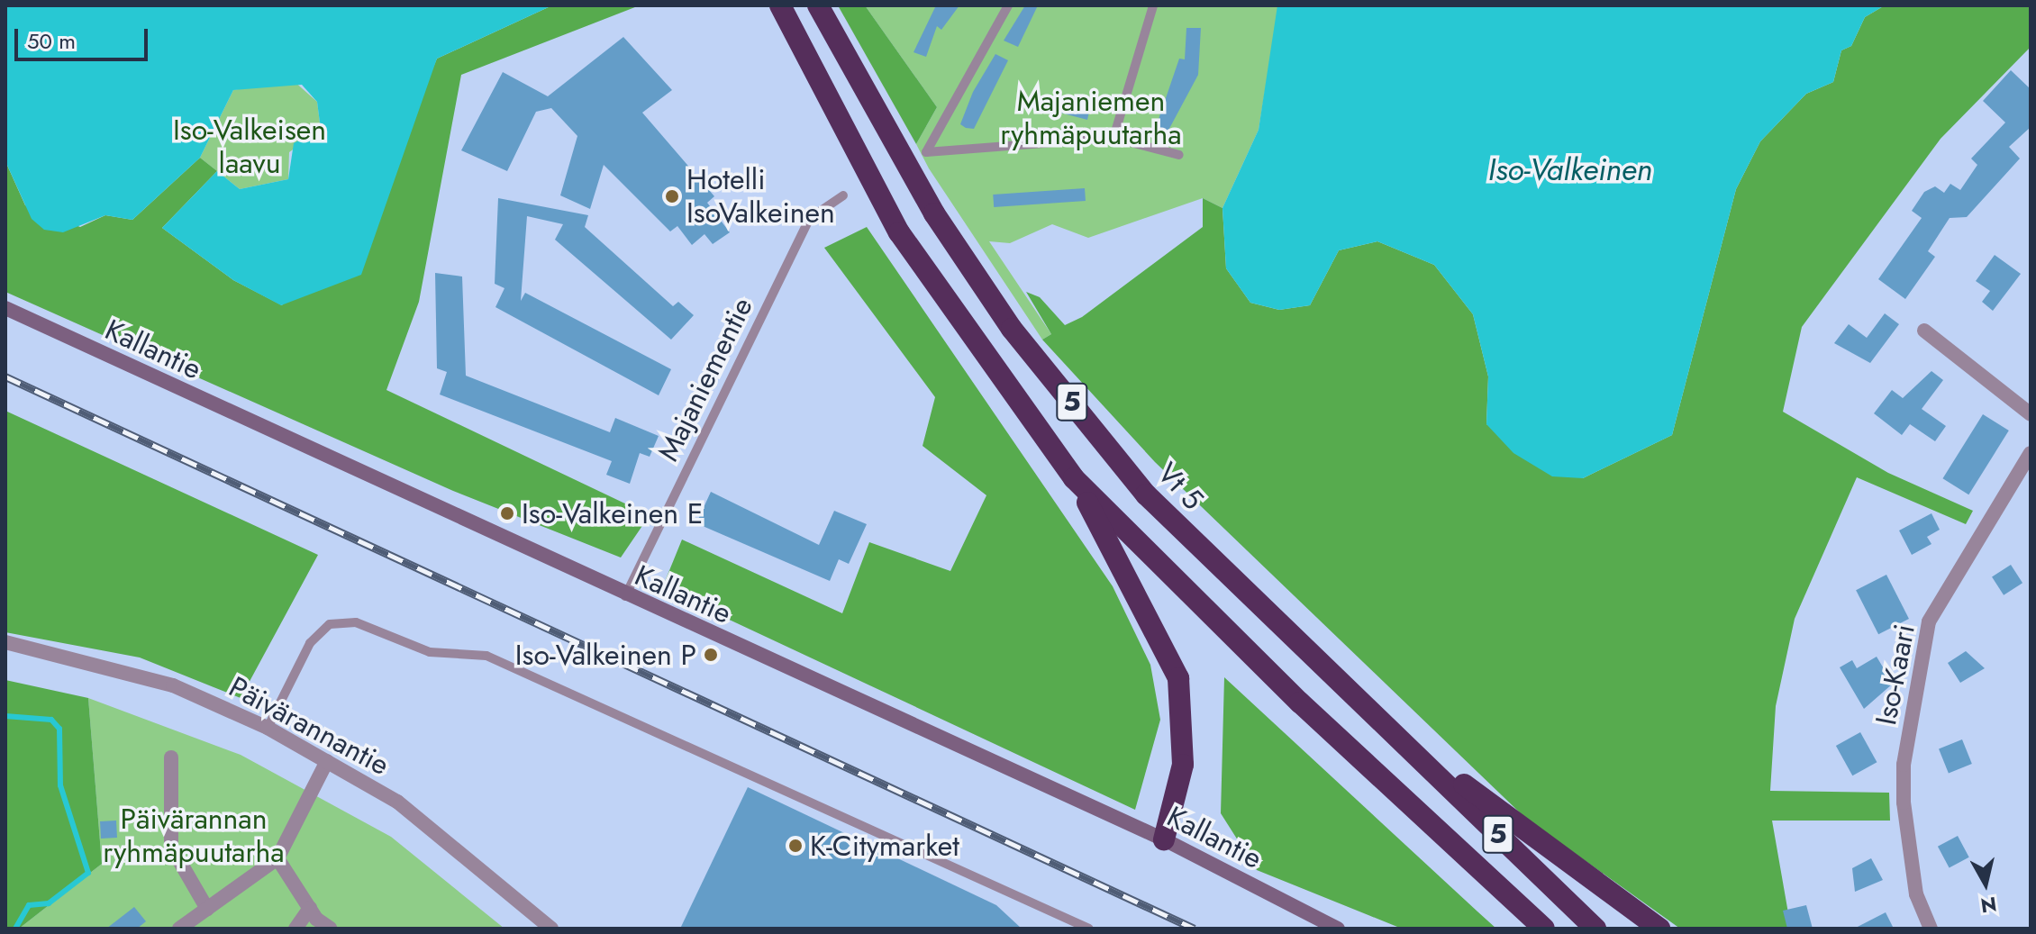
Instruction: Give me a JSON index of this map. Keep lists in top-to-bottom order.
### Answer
{
  "streets": {
    "highway": ["5", "Vt 5"],
    "main road": ["Kallantie"],
    "street": ["Iso-Kaari", "Päivärannantie"],
    "lane": ["Majaniementie"]
  },
  "crossings": [
    ["Kallantie", "Majaniementie"]
  ],
  "water": ["Iso-Valkeinen"],
  "parks": ["Majaniemen ryhmäpuutarha", "Iso-Valkeisen laavu", "Päivärannan ryhmäpuutarha"],
  "places": [
    "Hotelli IsoValkeinen",
    "Iso-Valkeinen E",
    "Iso-Valkeinen P",
    "K-Citymarket"
  ],
  "scale_bar": "50 m",
  "north": "bottom"
}
